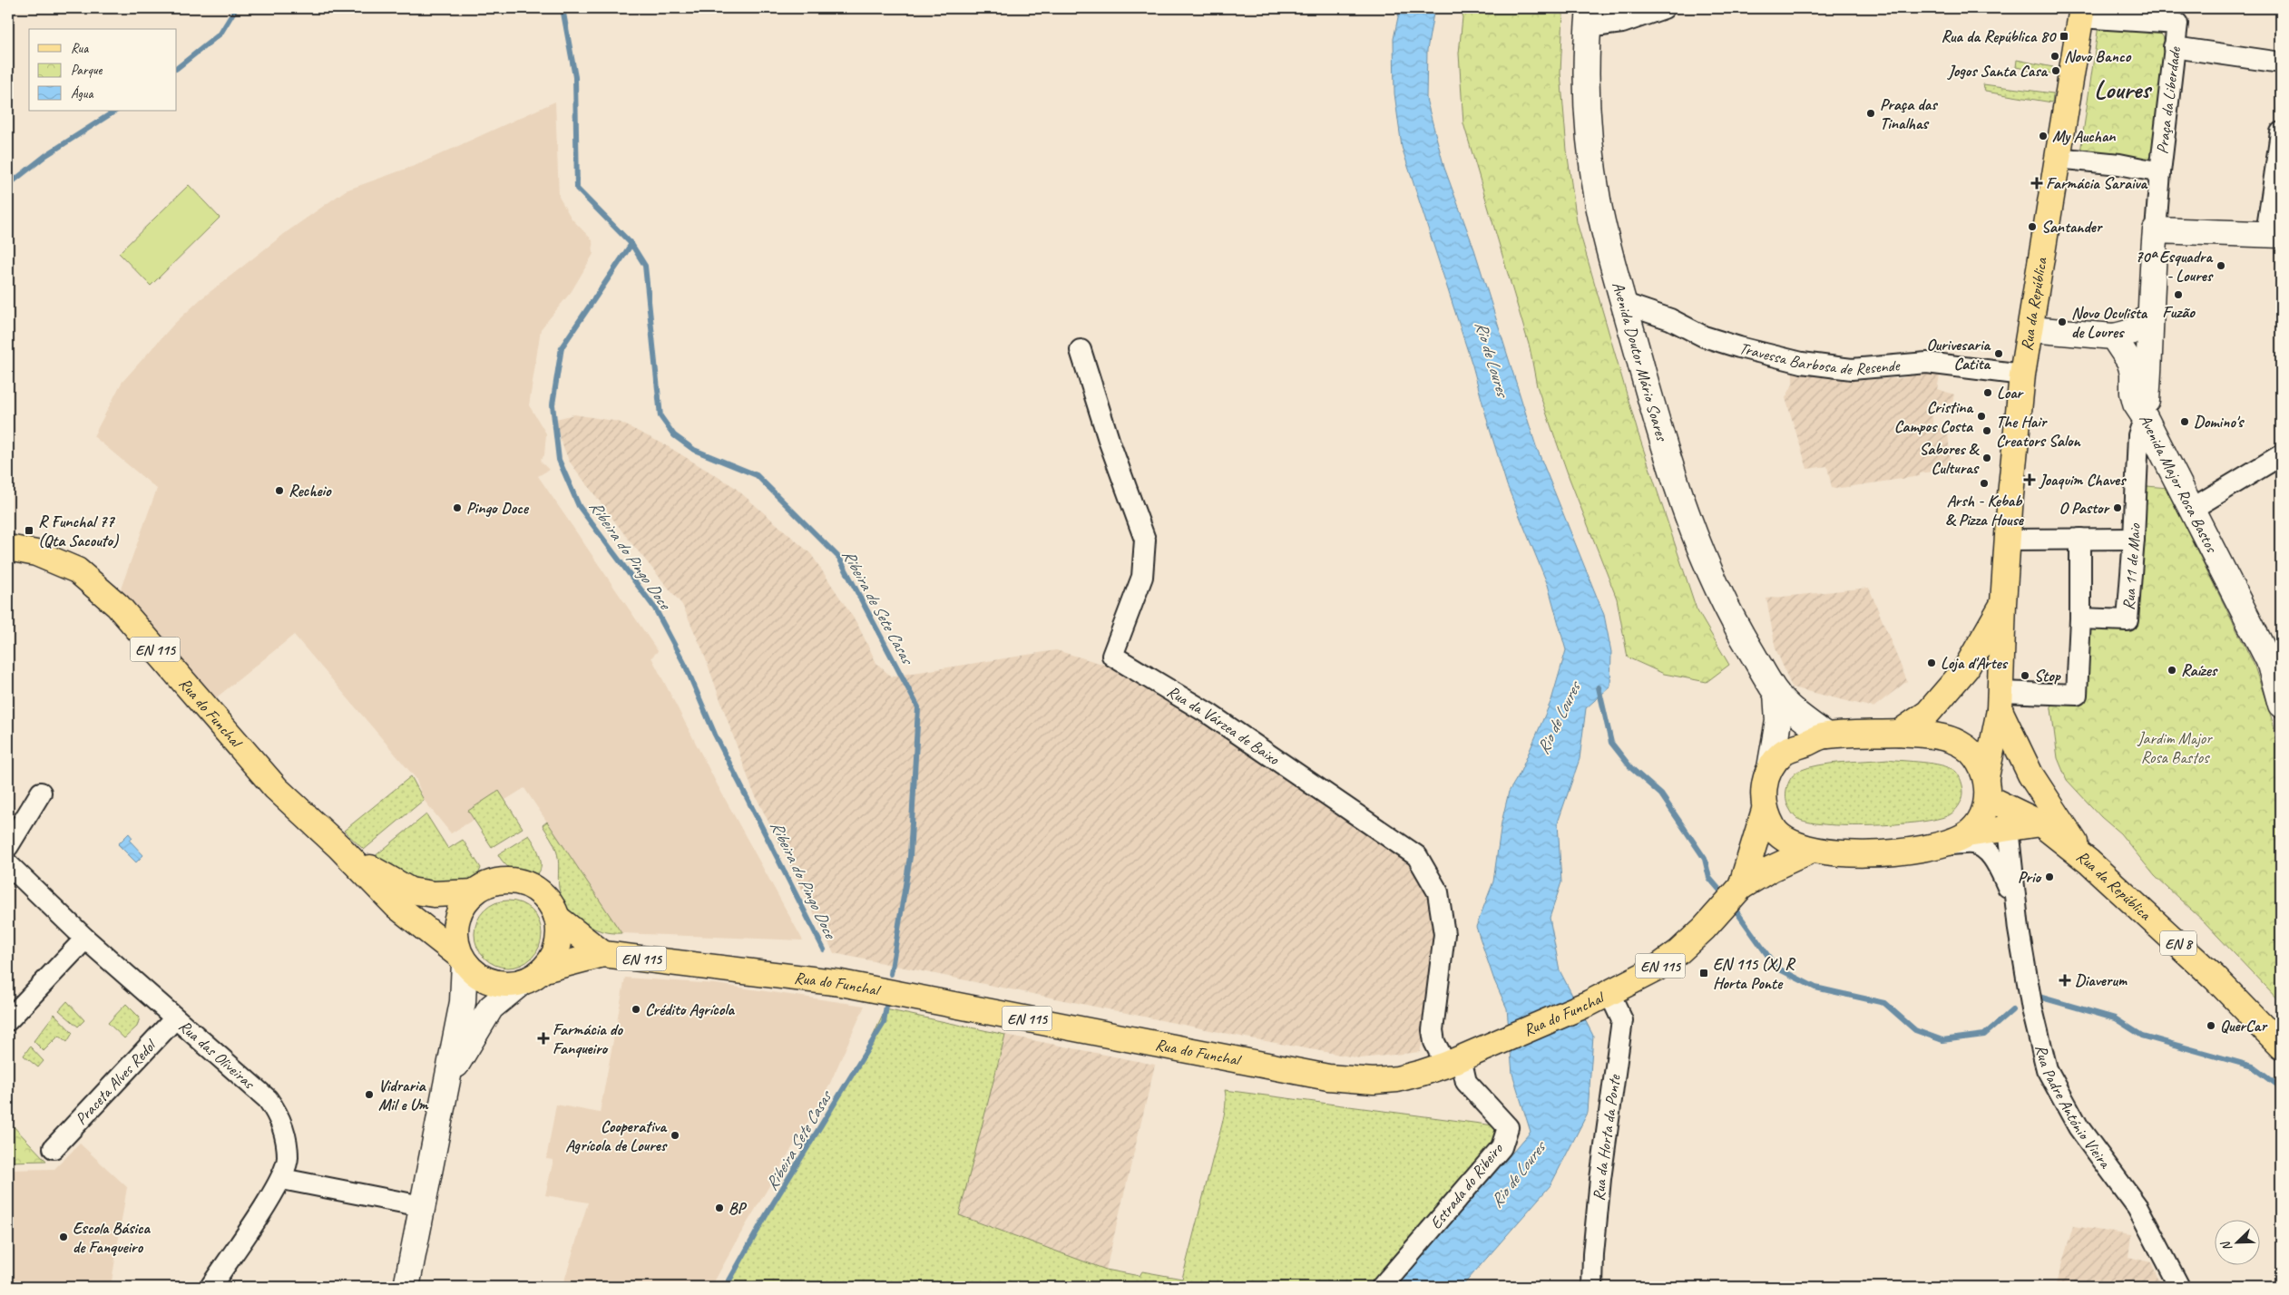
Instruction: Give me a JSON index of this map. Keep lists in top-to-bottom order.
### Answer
{
  "streets": {
    "main road": [
      "Rua da República",
      "EN 115",
      "Rua do Funchal",
      "EN 8"
    ],
    "street": [
      "Praça da Liberdade",
      "Travessa Barbosa de Resende",
      "Avenida Doutor Mário Soares",
      "Avenida Major Rosa Bastos",
      "Rua 11 de Maio",
      "Rua da Várzea de Baixo",
      "Rua das Oliveiras",
      "Praceta Alves Redol",
      "Rua Padre António Vieira",
      "Rua da Horta da Ponte",
      "Estrada do Ribeiro"
    ]
  },
  "crossings": [
    ["Praça da Liberdade", "Rua da República"],
    ["Rua da República", "Travessa Barbosa de Resende"],
    ["Travessa Barbosa de Resende", "Avenida Doutor Mário Soares"],
    ["Avenida Major Rosa Bastos", "Rua 11 de Maio"],
    ["Rua do Funchal", "Rua da Várzea de Baixo"],
    ["Rua do Funchal", "Rua da Horta da Ponte"],
    ["Rua do Funchal", "Estrada do Ribeiro"],
    ["Rua da Várzea de Baixo", "Estrada do Ribeiro"],
    ["Rua das Oliveiras", "Praceta Alves Redol"]
  ],
  "districts": ["Loures"],
  "water": [
    "Rio de Loures",
    "Ribeira do Pingo Doce",
    "Ribeira de Sete Casas",
    "Ribeira Sete Casas"
  ],
  "parks": ["Jardim Major Rosa Bastos"],
  "places": {
    "transit": ["Rua da República 80", "R Funchal 77 (Qta Sacouto)", "EN 115 (X) R Horta Ponte"],
    "other": [
      "Novo Banco",
      "Jogos Santa Casa",
      "Praça das Tinalhas",
      "My Auchan",
      "Santander",
      "70ª Esquadra - Loures",
      "Fuzão",
      "Novo Oculista de Loures",
      "Ourivesaria Catita",
      "Loar",
      "Cristina Campos Costa",
      "Domino's",
      "The Hair Creators Salon",
      "Sabores & Culturas",
      "Arsh - Kebab & Pizza House",
      "Recheio",
      "Pingo Doce",
      "O Pastor",
      "Loja d'Artes",
      "Raízes",
      "Stop",
      "Prio",
      "Crédito Agrícola",
      "QuerCar",
      "Vidraria Mil e Um",
      "Cooperativa Agrícola de Loures",
      "BP",
      "Escola Básica de Fanqueiro"
    ],
    "health": [
      "Farmácia Saraiva",
      "Joaquim Chaves",
      "Diaverum",
      "Farmácia do Fanqueiro"
    ]
  },
  "legend": ["Rua", "Parque", "Água"],
  "north": "bottom left"
}
